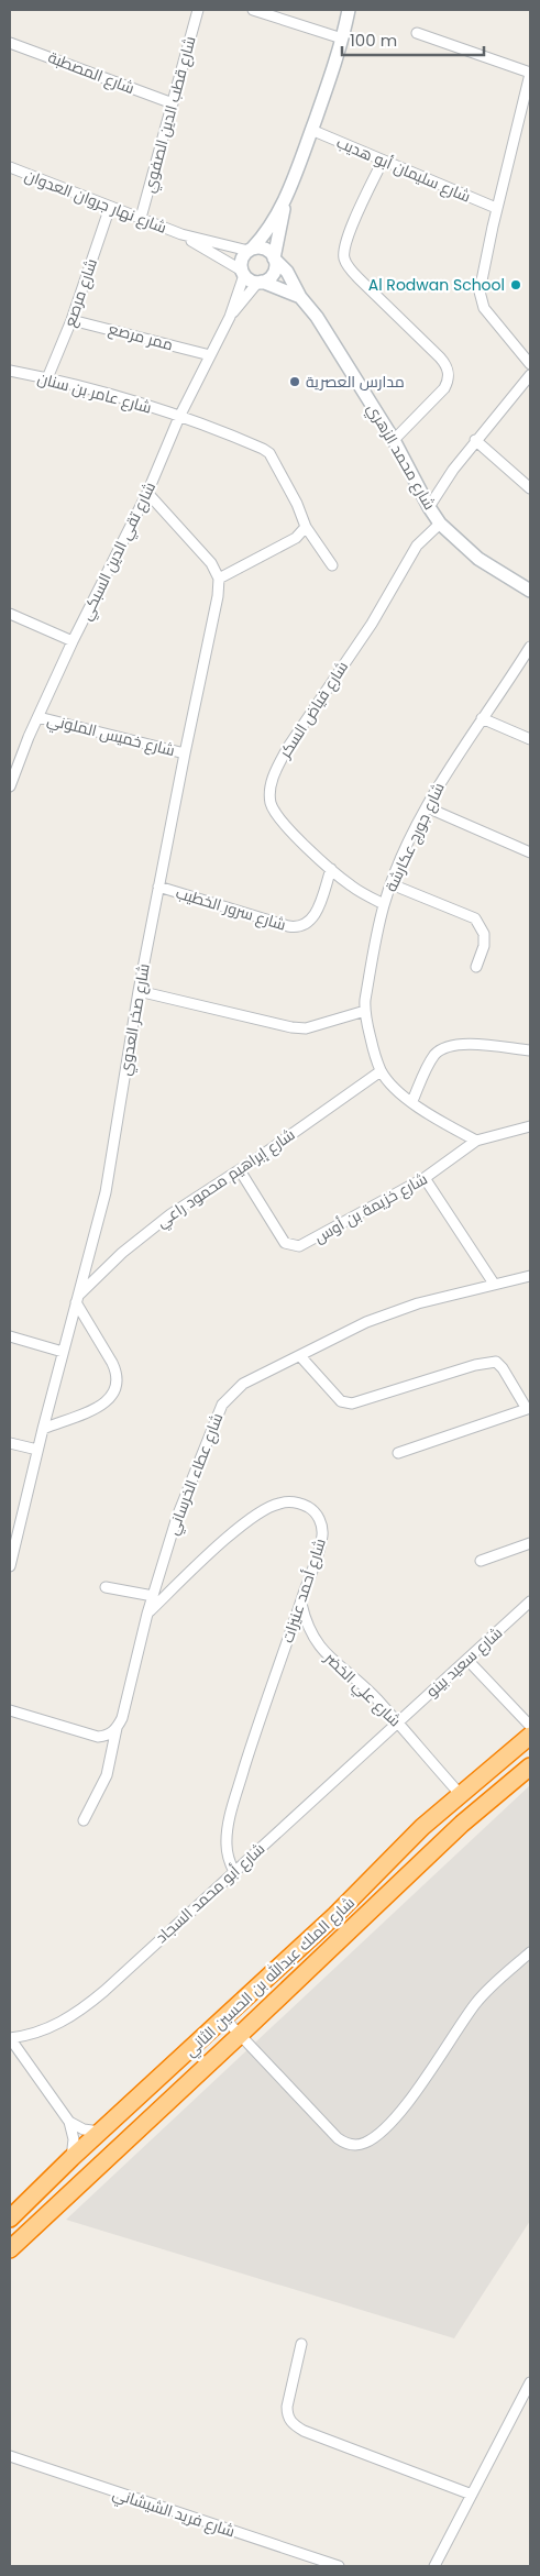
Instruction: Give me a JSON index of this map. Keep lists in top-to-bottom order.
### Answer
{
  "streets": {
    "highway": ["شارع الملك عبدالله بن الحسين الثاني"],
    "street": [
      "شارع المصطبة",
      "شارع قطب الدين الصفوي",
      "شارع سليمان أبو هديب",
      "شارع نهار جروان العدوان",
      "شارع مرصع",
      "ممر مرصع",
      "شارع عامر بن سنان",
      "شارع محمد الزهري",
      "شارع تقي الدين السبكي",
      "شارع فياض السكر",
      "شارع خميس الملوني",
      "شارع جورج عكارشة",
      "شارع سرور الخطيب",
      "شارع صخر العدوي",
      "شارع إبراهيم محمود راعي",
      "شارع خزيمة بن أوس",
      "شارع عطاء الخرساني",
      "شارع أحمد عنيزات",
      "شارع سعيد بينو",
      "شارع علي الخضر",
      "شارع أبو محمد السجاد",
      "شارع فريد الشيشاني"
    ]
  },
  "crossings": [
    ["شارع المصطبة", "شارع قطب الدين الصفوي"],
    ["شارع قطب الدين الصفوي", "شارع نهار جروان العدوان"],
    ["شارع نهار جروان العدوان", "شارع مرصع"],
    ["شارع نهار جروان العدوان", "شارع محمد الزهري"],
    ["شارع نهار جروان العدوان", "شارع تقي الدين السبكي"],
    ["شارع مرصع", "ممر مرصع"],
    ["شارع مرصع", "شارع عامر بن سنان"],
    ["ممر مرصع", "شارع تقي الدين السبكي"],
    ["شارع عامر بن سنان", "شارع تقي الدين السبكي"],
    ["شارع محمد الزهري", "شارع تقي الدين السبكي"],
    ["شارع محمد الزهري", "شارع فياض السكر"],
    ["شارع تقي الدين السبكي", "شارع خميس الملوني"],
    ["شارع فياض السكر", "شارع جورج عكارشة"],
    ["شارع فياض السكر", "شارع سرور الخطيب"],
    ["شارع خميس الملوني", "شارع صخر العدوي"],
    ["شارع جورج عكارشة", "شارع إبراهيم محمود راعي"],
    ["شارع جورج عكارشة", "شارع خزيمة بن أوس"],
    ["شارع سرور الخطيب", "شارع صخر العدوي"],
    ["شارع صخر العدوي", "شارع إبراهيم محمود راعي"],
    ["شارع إبراهيم محمود راعي", "شارع خزيمة بن أوس"],
    ["شارع عطاء الخرساني", "شارع أحمد عنيزات"],
    ["شارع أحمد عنيزات", "شارع علي الخضر"],
    ["شارع أحمد عنيزات", "شارع أبو محمد السجاد"],
    ["شارع سعيد بينو", "شارع علي الخضر"],
    ["شارع سعيد بينو", "شارع أبو محمد السجاد"],
    ["شارع علي الخضر", "شارع أبو محمد السجاد"],
    ["شارع علي الخضر", "شارع الملك عبدالله بن الحسين الثاني"]
  ],
  "places": ["Al Rodwan School", "مدارس العصرية"],
  "scale_bar": "100 m"
}
